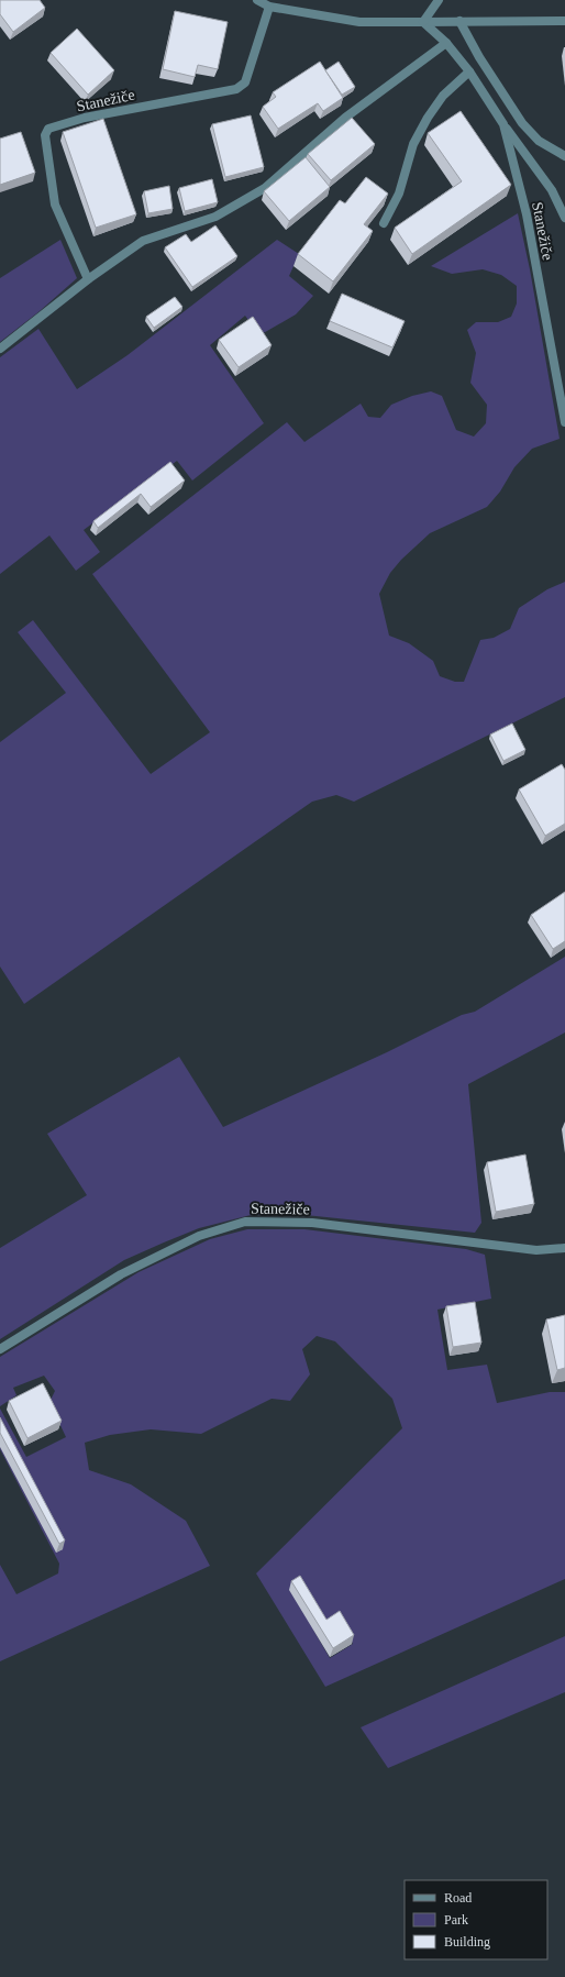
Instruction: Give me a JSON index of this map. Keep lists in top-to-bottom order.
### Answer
{
  "streets": {
    "street": ["Stanežiče"]
  },
  "legend": ["Road", "Park", "Building"]
}
